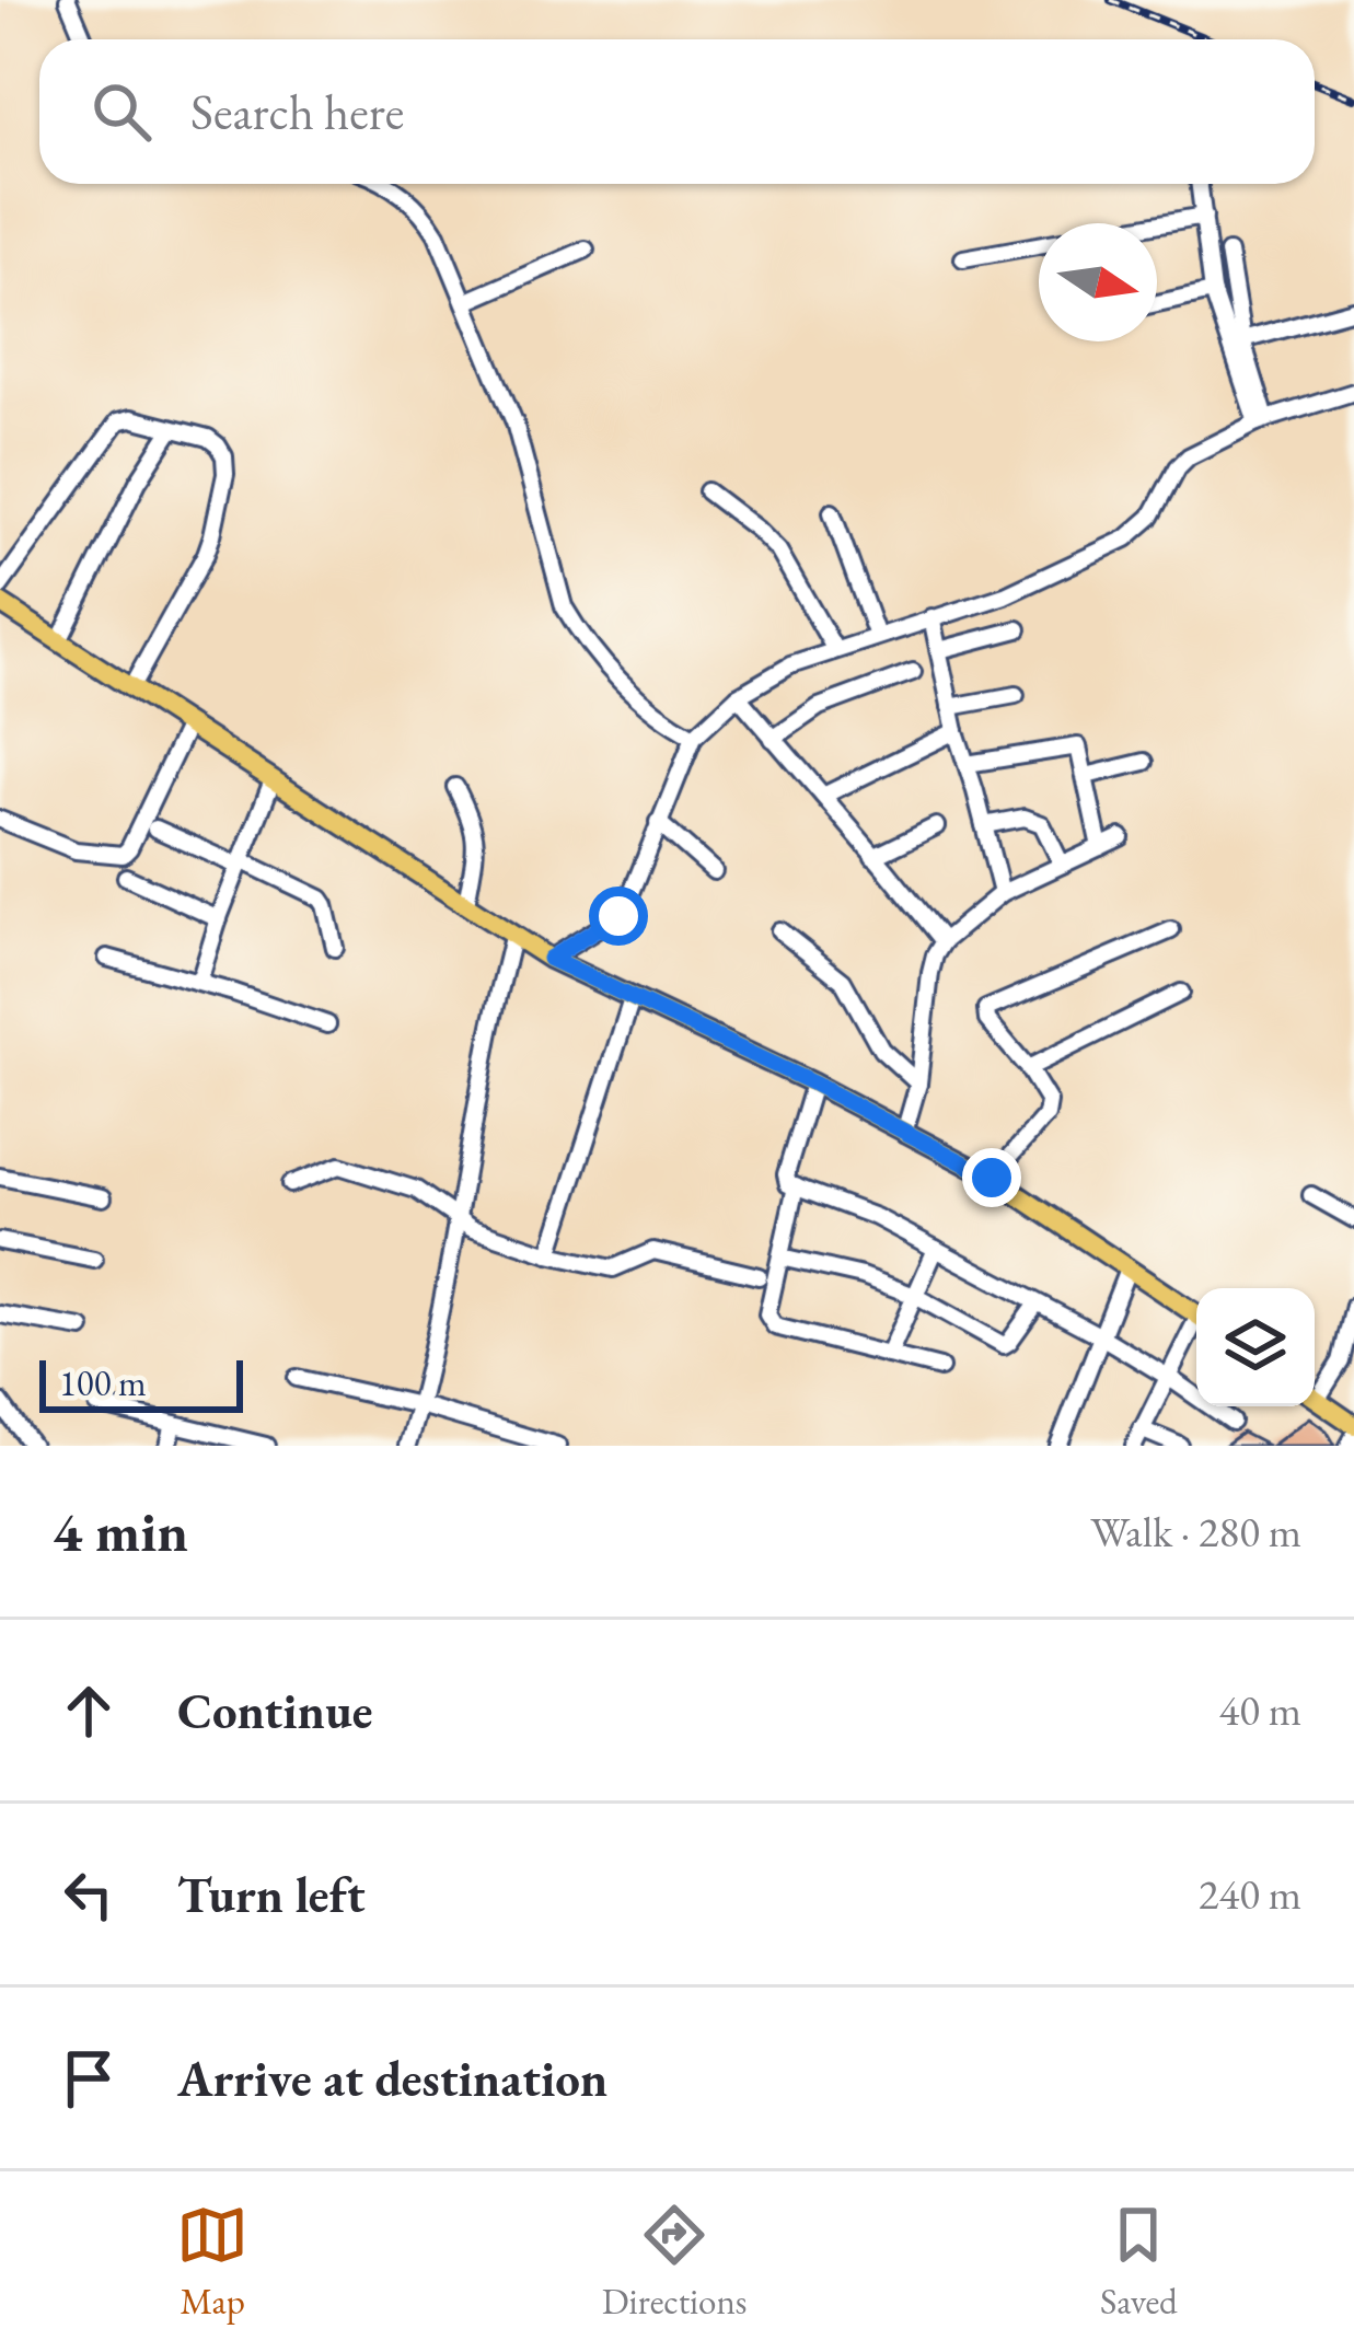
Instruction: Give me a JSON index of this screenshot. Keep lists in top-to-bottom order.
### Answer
{
  "scale_bar": "100 m",
  "north": "right",
  "page": {
    "search": "Search here",
    "scale": "100 m",
    "heading": ["4 min", "Walk · 280 m"],
    "list": [
      ["Continue", "40 m"],
      ["Turn left", "240 m"],
      "Arrive at destination"
    ],
    "nav": ["Map", "Directions", "Saved"]
  }
}
